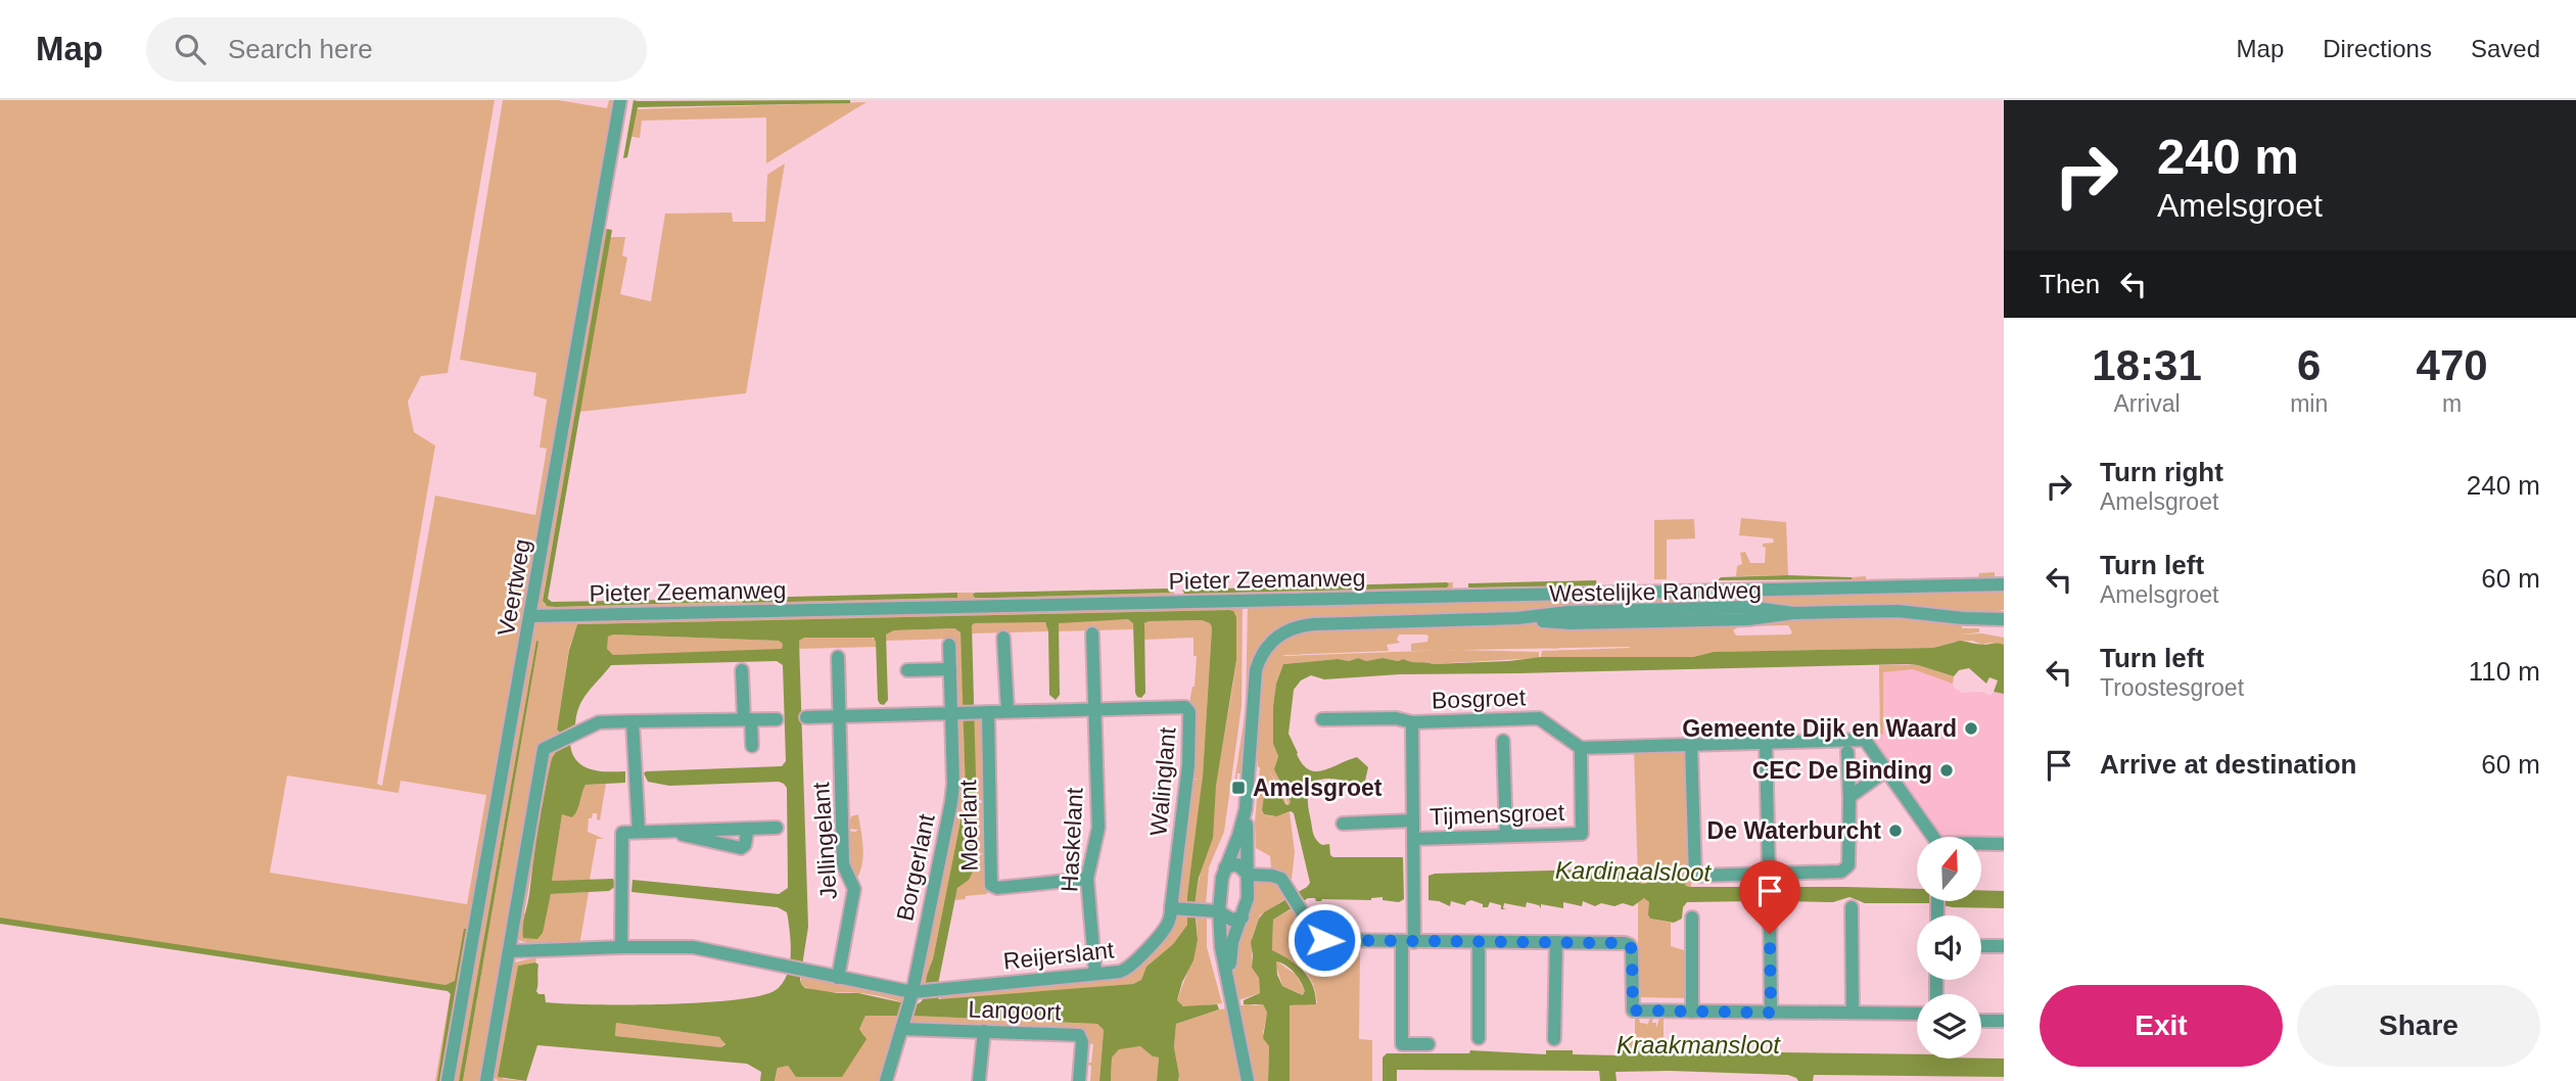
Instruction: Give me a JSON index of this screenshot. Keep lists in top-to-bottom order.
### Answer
{
  "streets": {
    "street": [
      "Pieter Zeemanweg",
      "Veertweg",
      "Westelijke Randweg",
      "Bosgroet",
      "Walinglant",
      "Tijmensgroet",
      "Moerlant",
      "Haskelant",
      "Jellingelant",
      "Borgerlant",
      "Reijerslant",
      "Langoort"
    ]
  },
  "crossings": [
    ["Pieter Zeemanweg", "Veertweg"],
    ["Bosgroet", "Tijmensgroet"],
    ["Walinglant", "Moerlant"],
    ["Walinglant", "Haskelant"],
    ["Walinglant", "Jellingelant"],
    ["Walinglant", "Borgerlant"],
    ["Walinglant", "Reijerslant"],
    ["Moerlant", "Haskelant"],
    ["Haskelant", "Reijerslant"],
    ["Jellingelant", "Reijerslant"],
    ["Borgerlant", "Reijerslant"],
    ["Borgerlant", "Langoort"]
  ],
  "water": ["Kardinaalsloot", "Kraakmansloot"],
  "places": {
    "other": ["Gemeente Dijk en Waard", "CEC De Binding", "De Waterburcht"],
    "transit": ["Amelsgroet"]
  },
  "north": "top",
  "page": {
    "header": "Map",
    "search": "Search here",
    "nav": ["Map", "Directions", "Saved"],
    "turn": ["240 m", "Amelsgroet"],
    "then": "Then",
    "eta": [
      "18:31",
      "Arrival",
      "6",
      "min",
      "470",
      "m"
    ],
    "list": [
      {
        "name": "Turn right",
        "note": "Amelsgroet",
        "value": "240 m"
      },
      {
        "name": "Turn left",
        "note": "Amelsgroet",
        "value": "60 m"
      },
      {
        "name": "Turn left",
        "note": "Troostesgroet",
        "value": "110 m"
      },
      {
        "name": "Arrive at destination",
        "value": "60 m"
      }
    ],
    "buttons": ["Exit", "Share"]
  }
}
